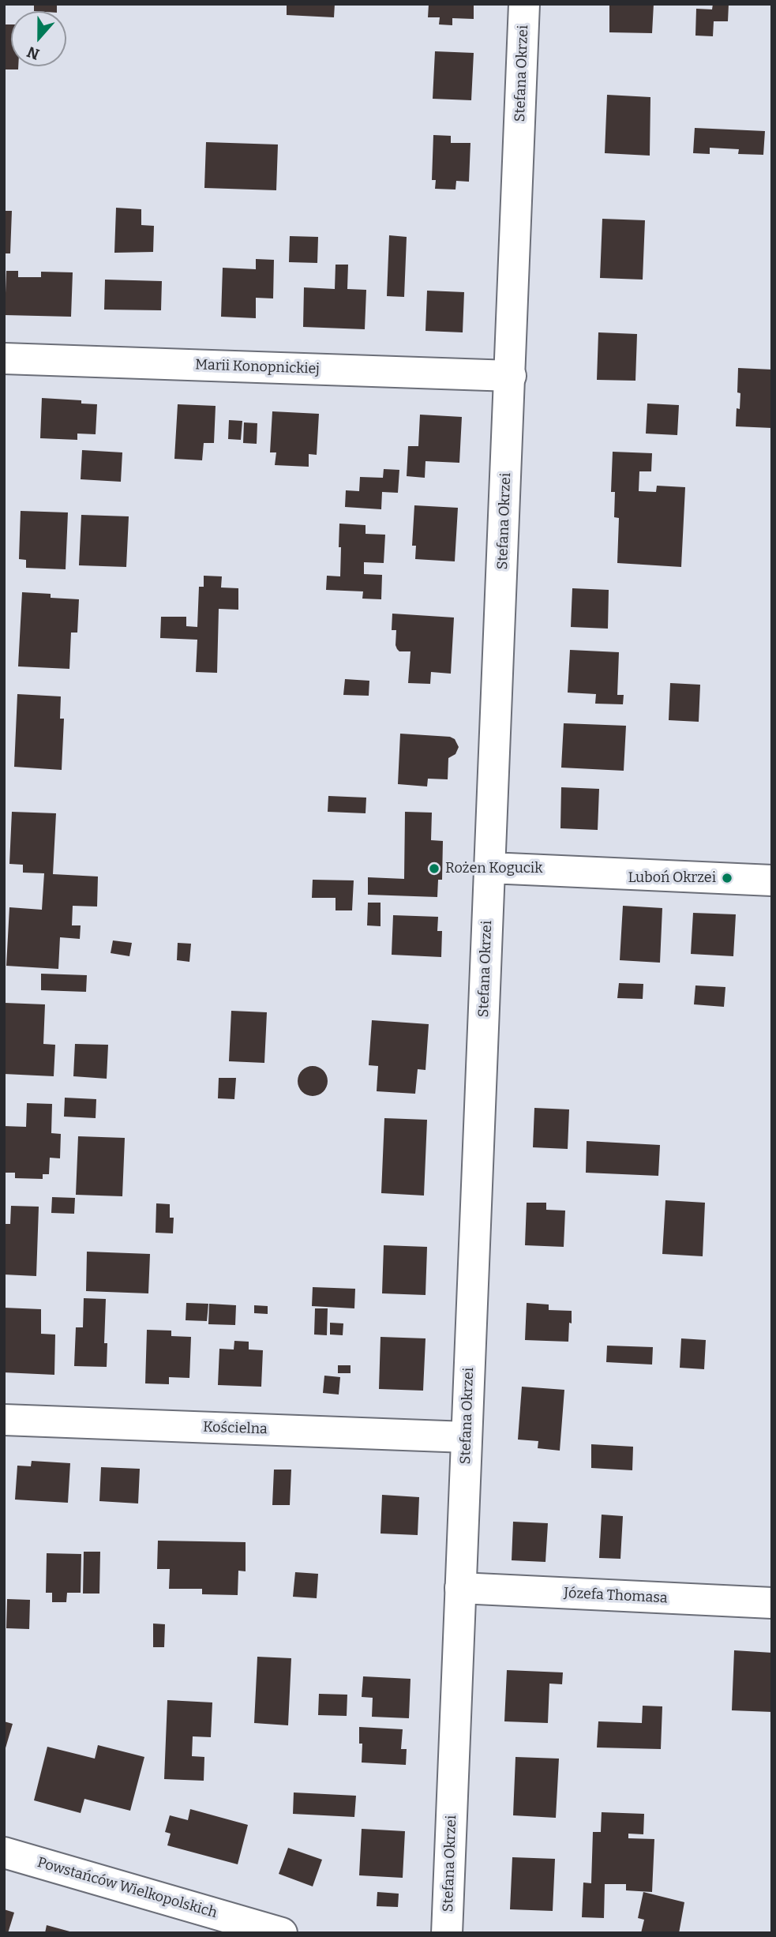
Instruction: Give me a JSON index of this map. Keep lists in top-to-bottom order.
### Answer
{
  "streets": {
    "street": [
      "Stefana Okrzei",
      "Marii Konopnickiej",
      "Kościelna",
      "Józefa Thomasa",
      "Powstańców Wielkopolskich"
    ]
  },
  "crossings": [
    ["Stefana Okrzei", "Marii Konopnickiej"],
    ["Stefana Okrzei", "Kościelna"],
    ["Stefana Okrzei", "Józefa Thomasa"]
  ],
  "places": ["Rożen Kogucik", "Luboń Okrzei"],
  "north": "bottom"
}
